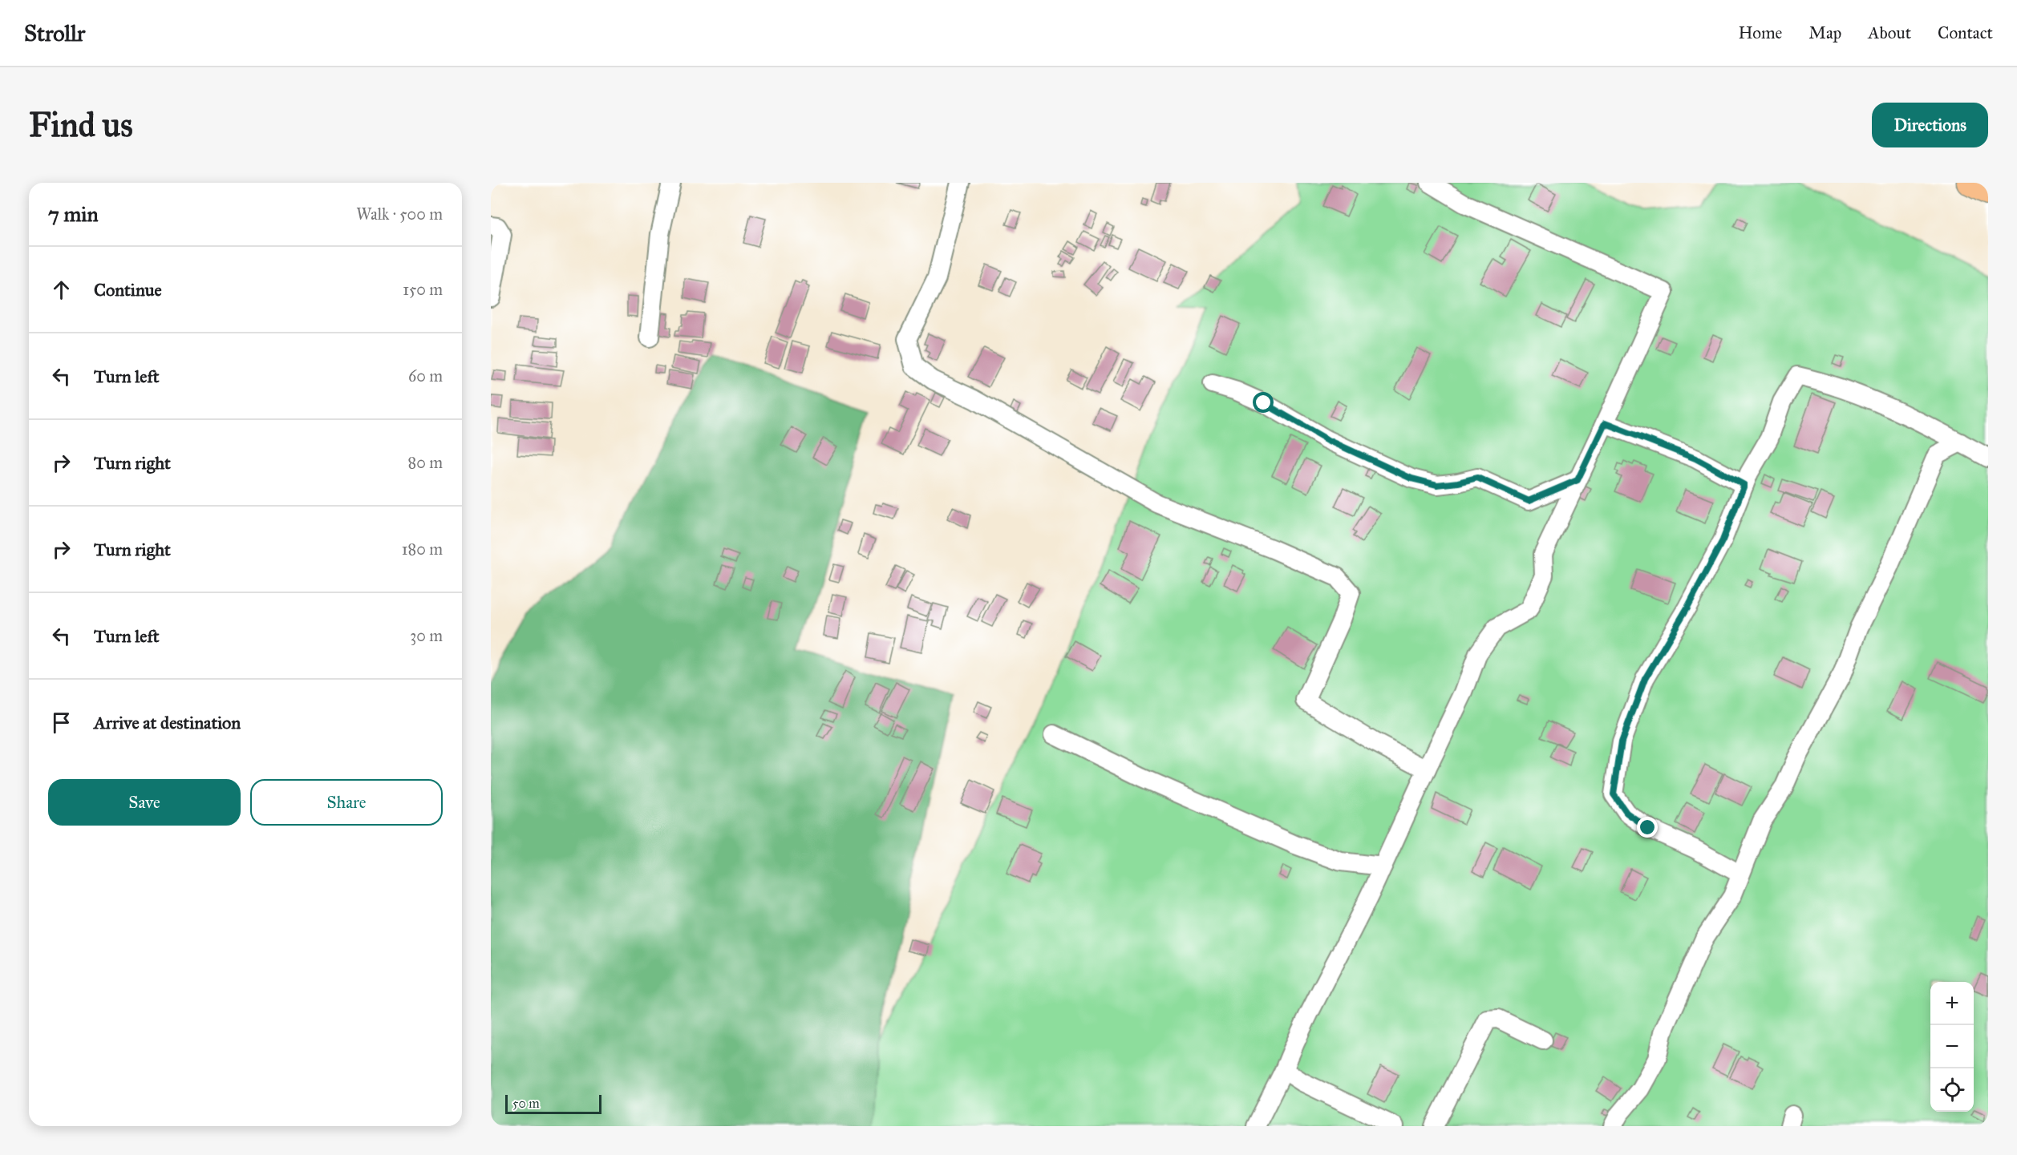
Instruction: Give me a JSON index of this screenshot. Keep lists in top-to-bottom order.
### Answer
{
  "scale_bar": "50 m",
  "page": {
    "header": "Strollr",
    "nav": [
      "Home",
      "Map",
      "About",
      "Contact"
    ],
    "buttons": [
      "Directions",
      ["Save", "Share"]
    ],
    "title": "Find us",
    "heading": ["7 min", "Walk · 500 m"],
    "list": [
      ["Continue", "150 m"],
      ["Turn left", "60 m"],
      ["Turn right", "80 m"],
      ["Turn right", "180 m"],
      ["Turn left", "30 m"],
      "Arrive at destination"
    ],
    "map_buttons": ["+", "−"],
    "scale": "50 m"
  }
}
